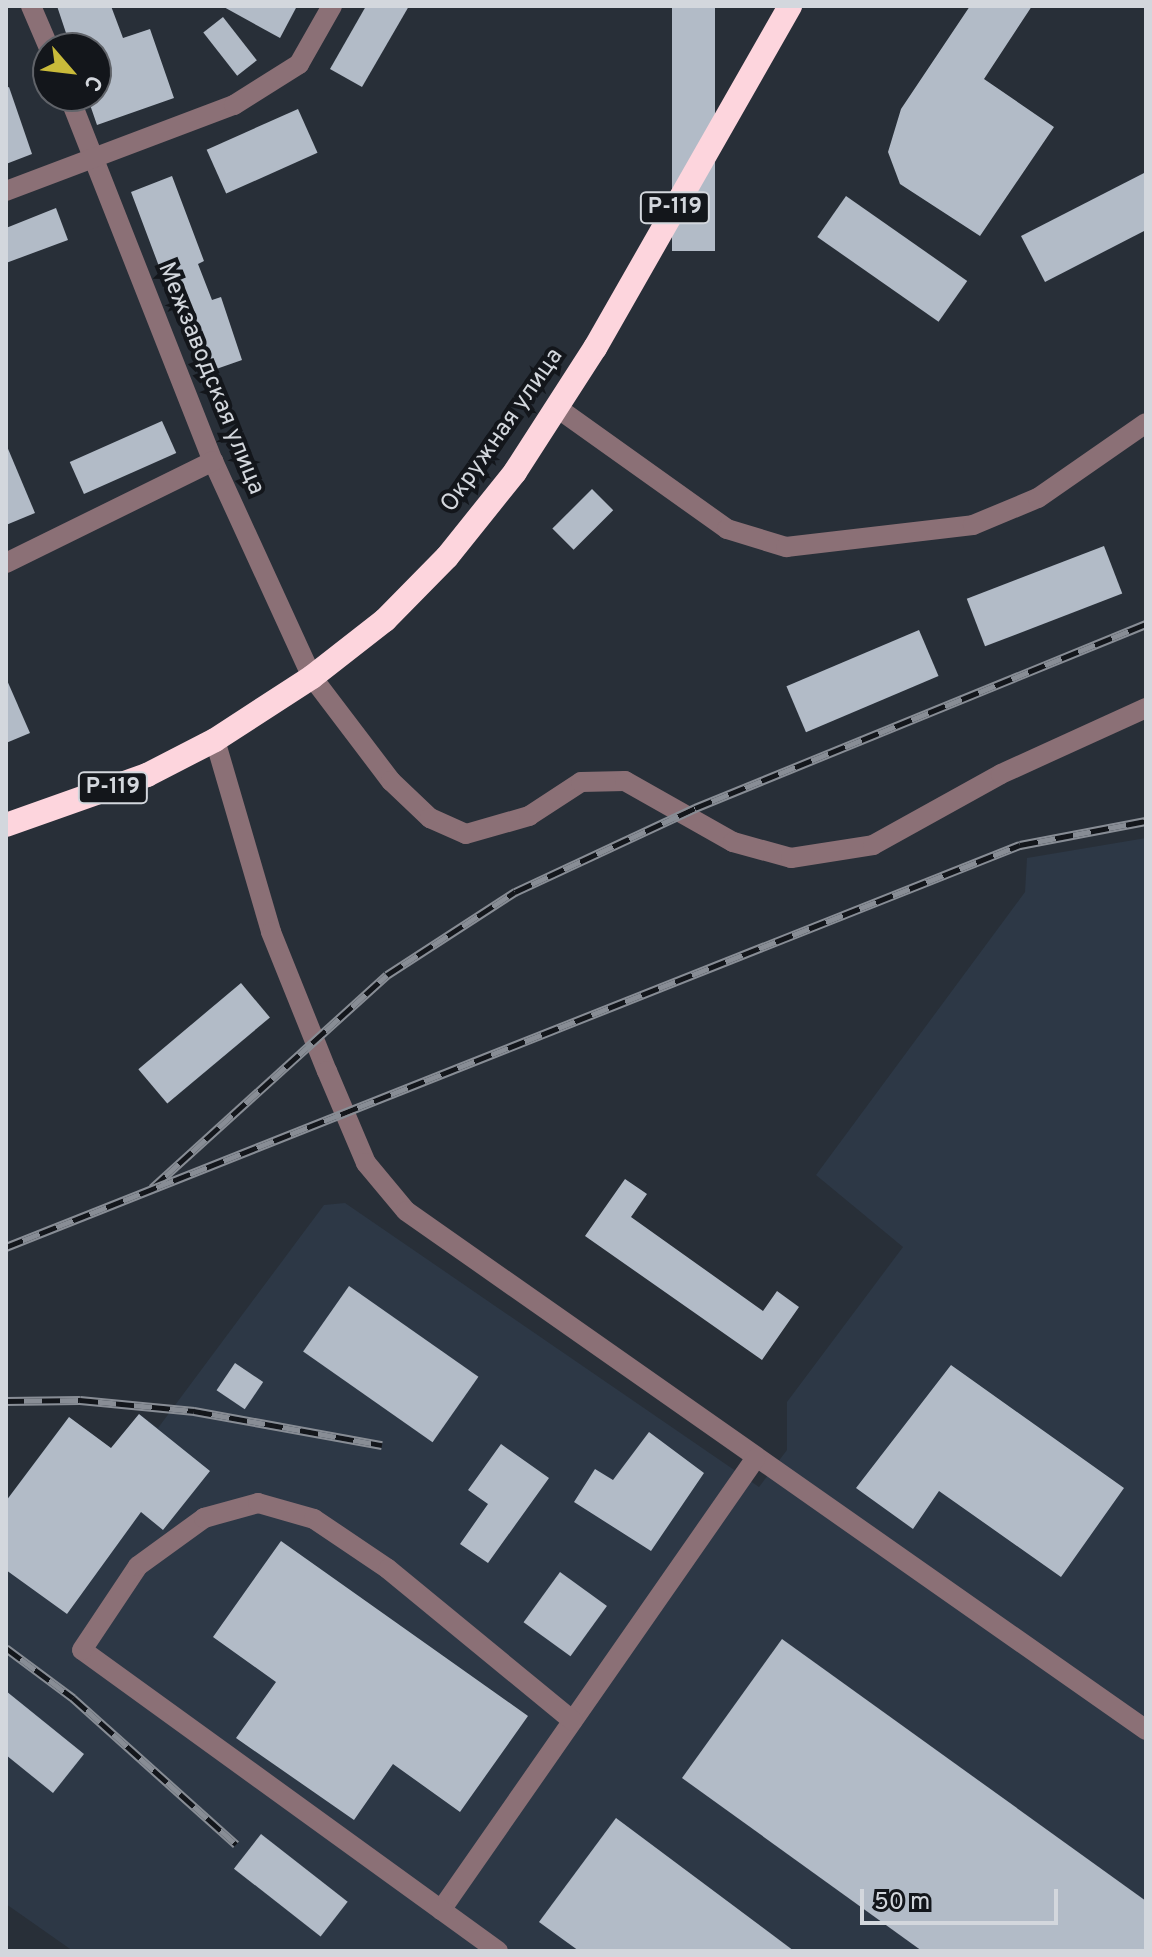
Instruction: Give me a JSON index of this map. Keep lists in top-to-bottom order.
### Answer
{
  "streets": {
    "highway": ["Р-119", "Окружная улица"],
    "street": ["Межзаводская улица"]
  },
  "crossings": [
    ["Межзаводская улица", "Окружная улица"]
  ],
  "scale_bar": "50 m",
  "north": "bottom right"
}
